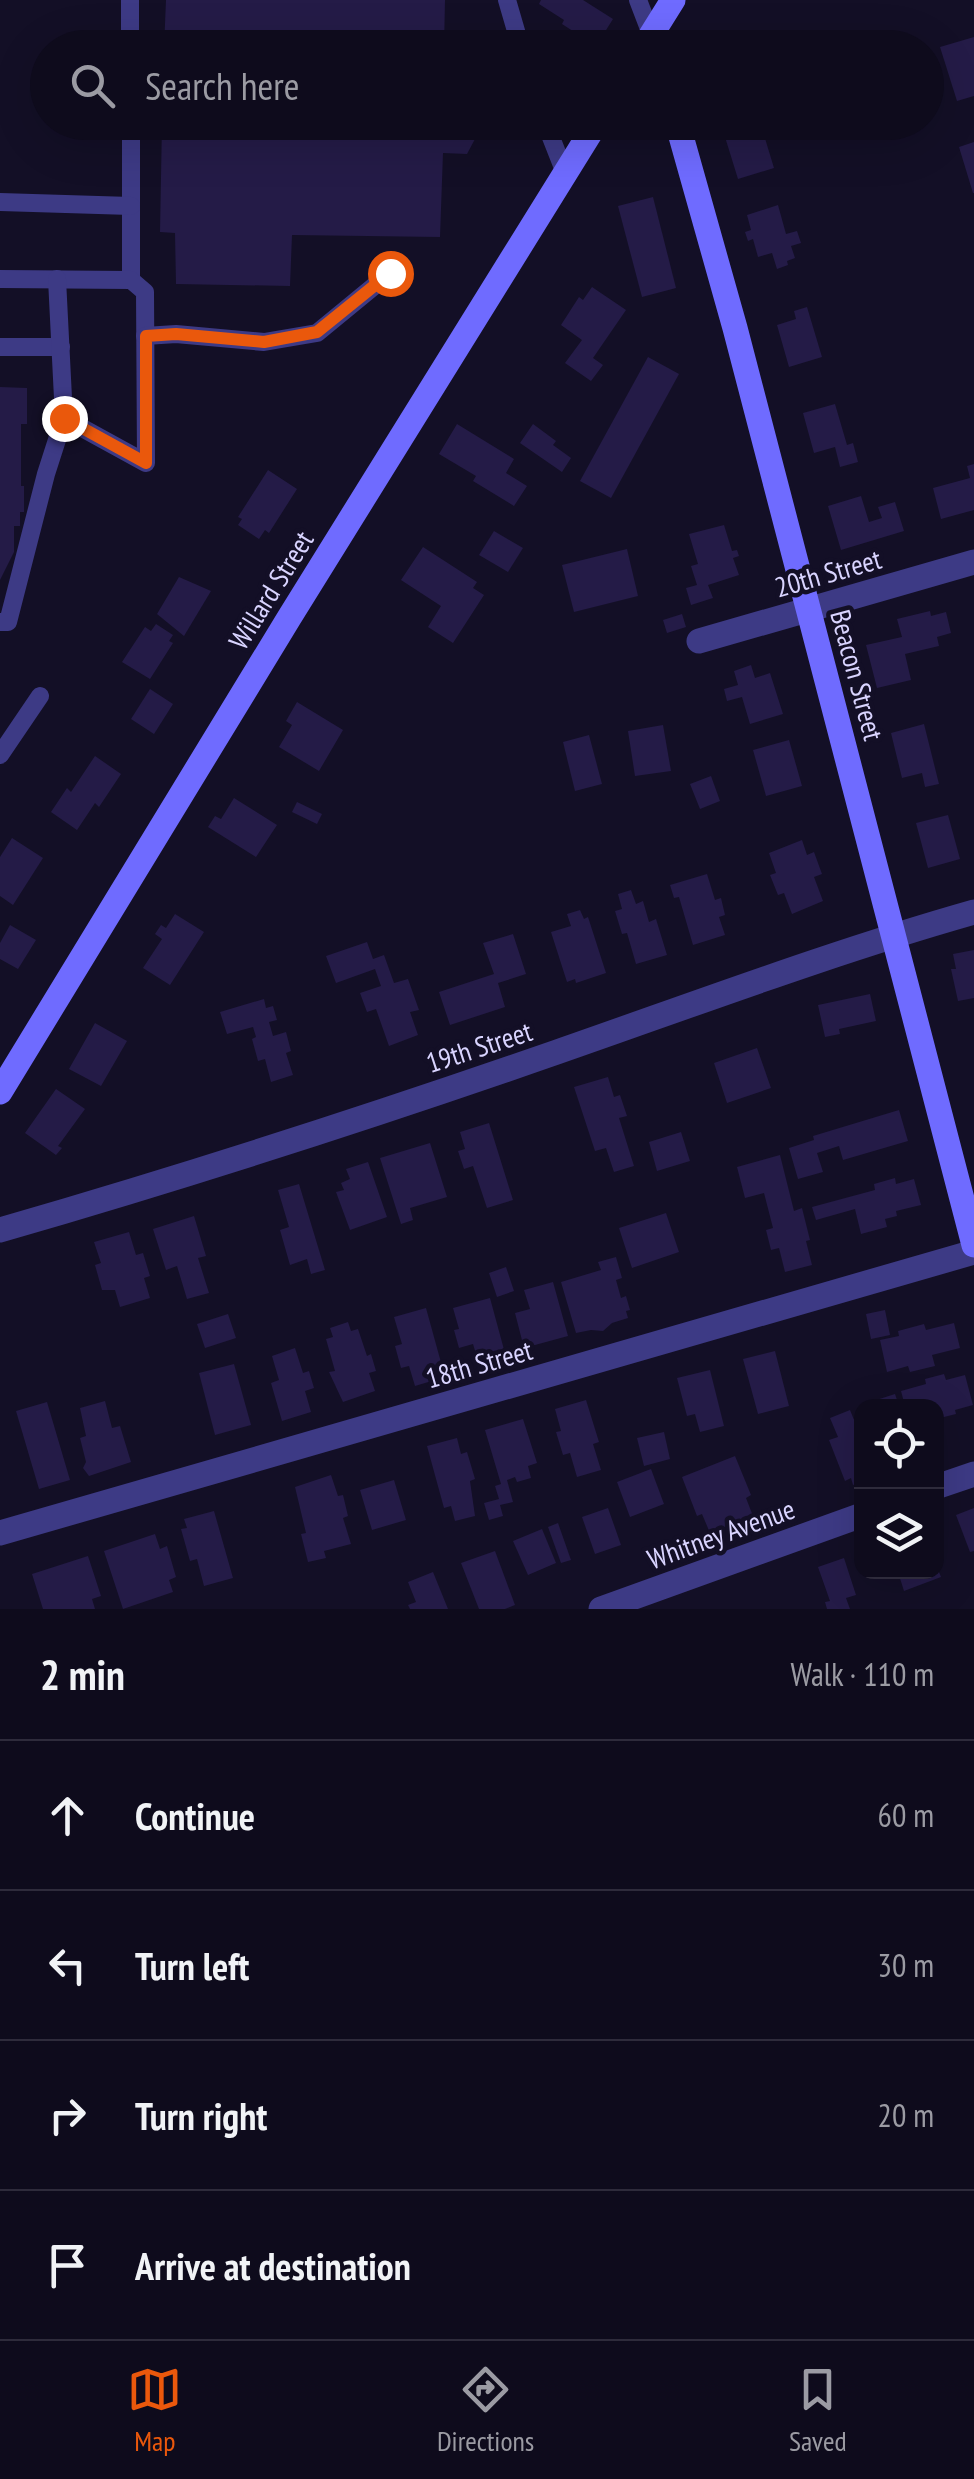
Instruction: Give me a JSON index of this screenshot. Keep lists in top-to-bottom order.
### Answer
{
  "streets": {
    "main road": ["Willard Street", "Beacon Street"],
    "street": [
      "20th Street",
      "19th Street",
      "18th Street",
      "Whitney Avenue"
    ]
  },
  "crossings": [
    ["20th Street", "Beacon Street"],
    ["Beacon Street", "19th Street"],
    ["Beacon Street", "18th Street"]
  ],
  "page": {
    "search": "Search here",
    "heading": ["2 min", "Walk · 110 m"],
    "list": [
      ["Continue", "60 m"],
      ["Turn left", "30 m"],
      ["Turn right", "20 m"],
      "Arrive at destination"
    ],
    "nav": ["Map", "Directions", "Saved"]
  }
}
